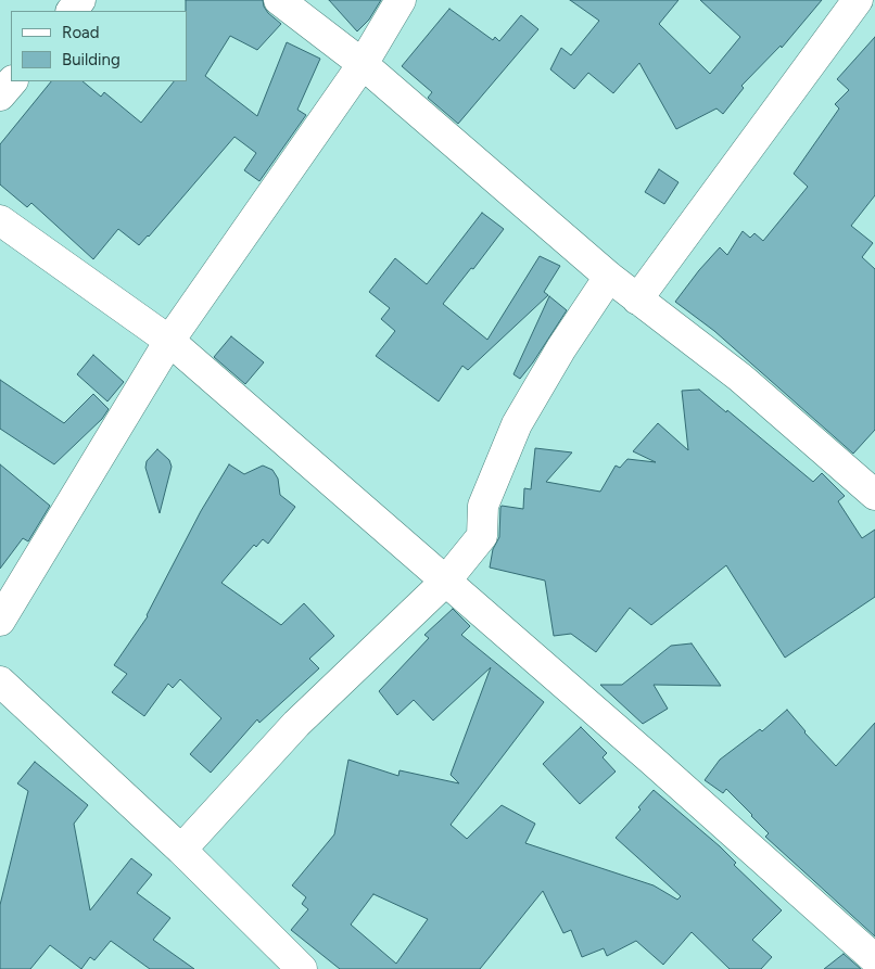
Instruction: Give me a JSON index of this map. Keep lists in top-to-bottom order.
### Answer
{
  "legend": ["Road", "Building"]
}
